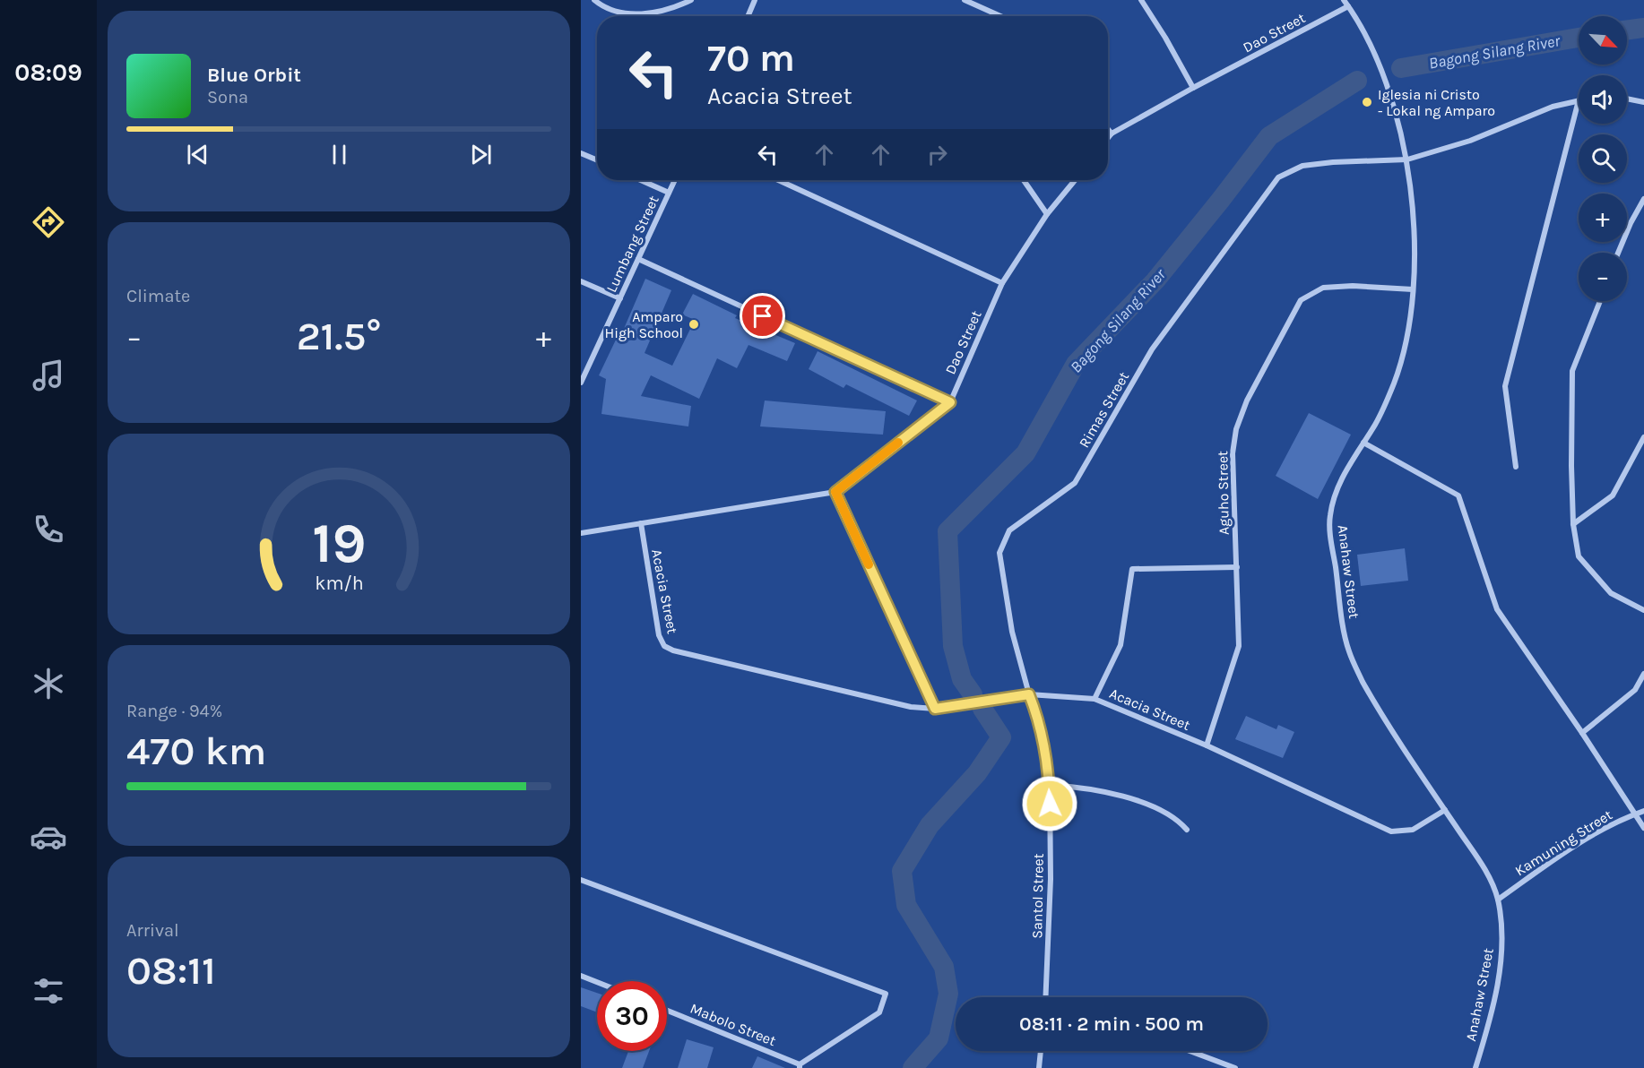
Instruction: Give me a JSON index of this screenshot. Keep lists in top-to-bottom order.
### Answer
{
  "streets": {
    "street": [
      "Dao Street",
      "Lumbang Street",
      "Rimas Street",
      "Aguho Street",
      "Anahaw Street",
      "Acacia Street",
      "Kamuning Street",
      "Santol Street",
      "Mabolo Street"
    ]
  },
  "crossings": [
    ["Dao Street", "Anahaw Street"],
    ["Dao Street", "Acacia Street"],
    ["Rimas Street", "Anahaw Street"],
    ["Rimas Street", "Acacia Street"],
    ["Rimas Street", "Santol Street"],
    ["Aguho Street", "Anahaw Street"],
    ["Aguho Street", "Acacia Street"],
    ["Anahaw Street", "Acacia Street"],
    ["Anahaw Street", "Kamuning Street"]
  ],
  "water": ["Bagong Silang River"],
  "places": ["Iglesia ni Cristo - Lokal ng Amparo", "Amparo High School"],
  "north": "bottom right",
  "page": {
    "tabs": "08:09",
    "map_buttons": ["+", "−"],
    "turn": ["70 m", "Acacia Street"],
    "song": ["Blue Orbit", "Sona"],
    "tile": [
      "Climate",
      ["Range · 94%", "470 km"],
      ["Arrival", "08:11"]
    ],
    "heat": ["−", "21.5°", "+"],
    "limit": "30",
    "trip": "08:11 · 2 min · 500 m",
    "gauge": ["19", "km/h"]
  }
}
